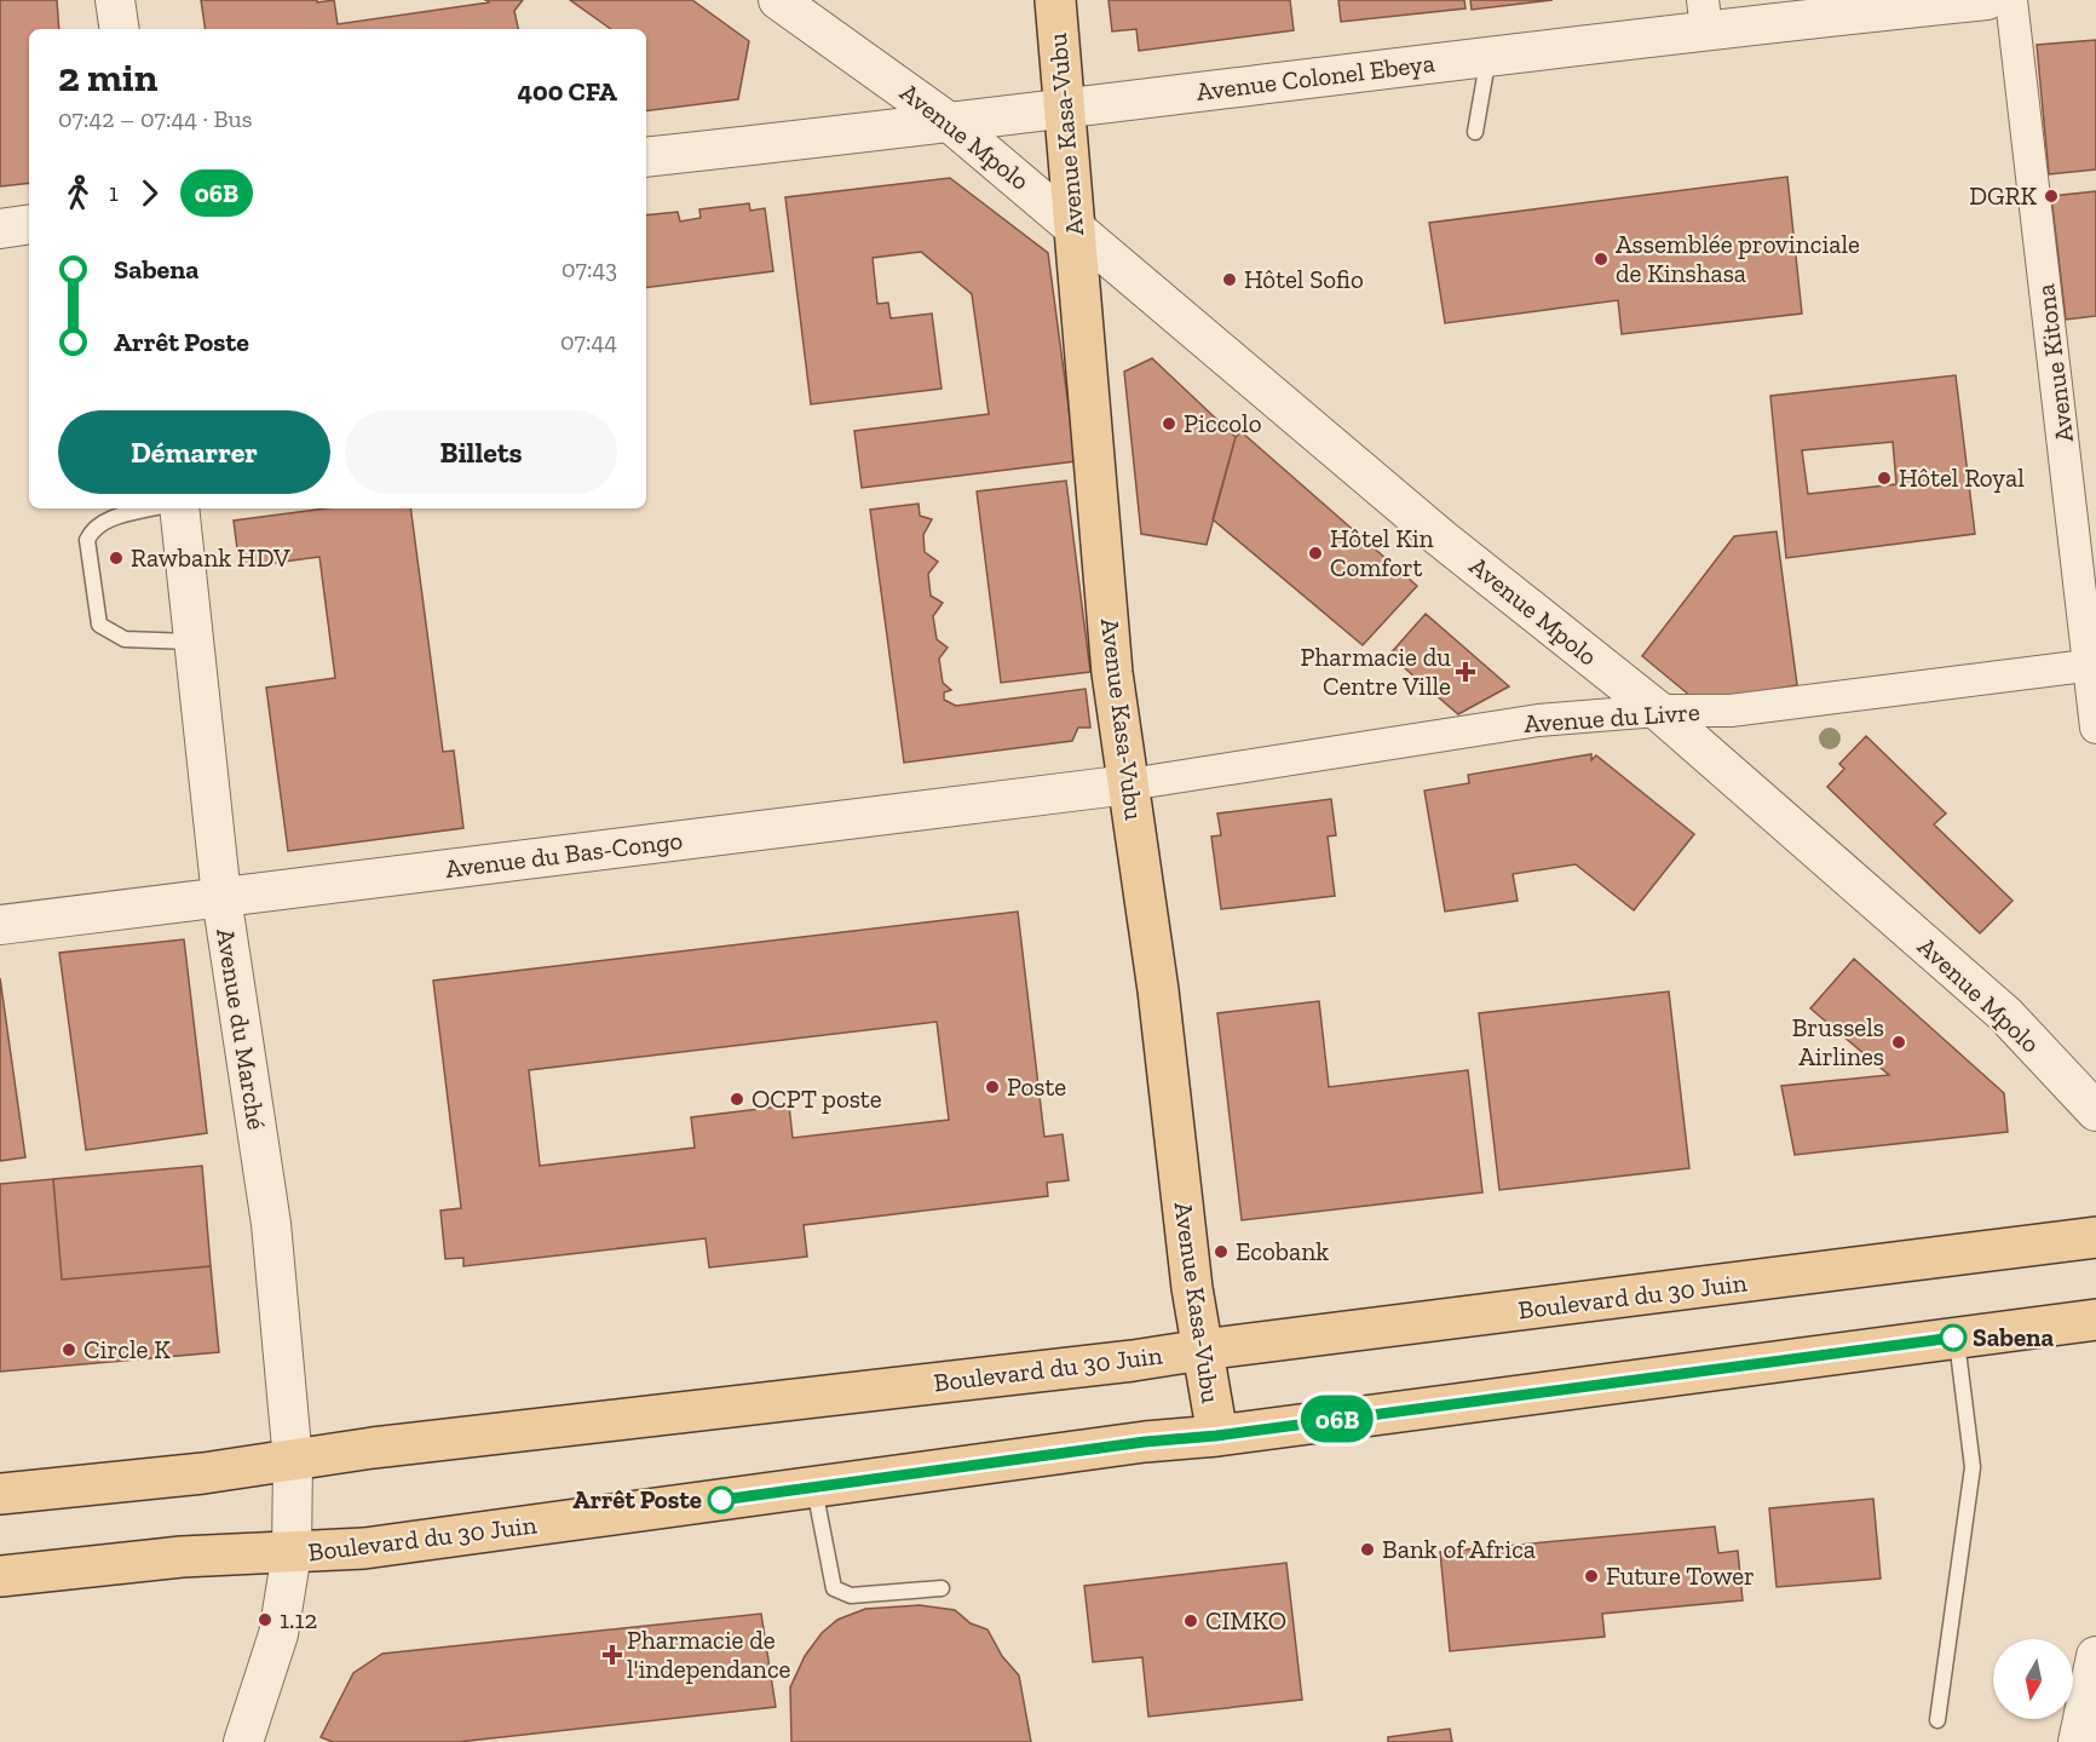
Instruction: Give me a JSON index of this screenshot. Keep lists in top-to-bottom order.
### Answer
{
  "streets": {
    "main road": ["Avenue Kasa-Vubu", "Boulevard du 30 Juin"],
    "street": [
      "Avenue Colonel Ebeya",
      "Avenue Mpolo",
      "Avenue Kitona",
      "Avenue du Livre",
      "Avenue du Bas-Congo",
      "Avenue du Marché"
    ]
  },
  "crossings": [
    ["Avenue Colonel Ebeya", "Avenue Kasa-Vubu"],
    ["Avenue Colonel Ebeya", "Avenue Mpolo"],
    ["Avenue Kasa-Vubu", "Avenue Mpolo"],
    ["Avenue Kasa-Vubu", "Avenue du Livre"],
    ["Avenue Kasa-Vubu", "Avenue du Bas-Congo"],
    ["Avenue Kasa-Vubu", "Boulevard du 30 Juin"],
    ["Avenue Mpolo", "Avenue du Livre"],
    ["Avenue Kitona", "Avenue du Livre"],
    ["Avenue du Livre", "Avenue du Bas-Congo"],
    ["Avenue du Bas-Congo", "Avenue du Marché"],
    ["Avenue du Marché", "Boulevard du 30 Juin"]
  ],
  "places": {
    "other": [
      "DGRK",
      "Assemblée provinciale de Kinshasa",
      "Hôtel Sofio",
      "Piccolo",
      "Hôtel Royal",
      "Hôtel Kin Comfort",
      "Rawbank HDV",
      "Brussels Airlines",
      "Poste",
      "OCPT poste",
      "Ecobank",
      "Sabena",
      "Circle K",
      "Arrêt Poste",
      "Bank of Africa",
      "Future Tower",
      "1.12",
      "CIMKO"
    ],
    "health": ["Pharmacie du Centre Ville", "Pharmacie de l'independance"]
  },
  "lines": ["bus line 06B"],
  "north": "bottom",
  "page": {
    "on_map": "06B",
    "heading": ["2 min", "07:42 – 07:44 · Bus", "400 CFA"],
    "legs": ["1", "06B"],
    "list": [
      {
        "name": "Sabena",
        "value": "07:43"
      },
      {
        "name": "Arrêt Poste",
        "value": "07:44"
      }
    ],
    "buttons": ["Démarrer", "Billets"]
  }
}
